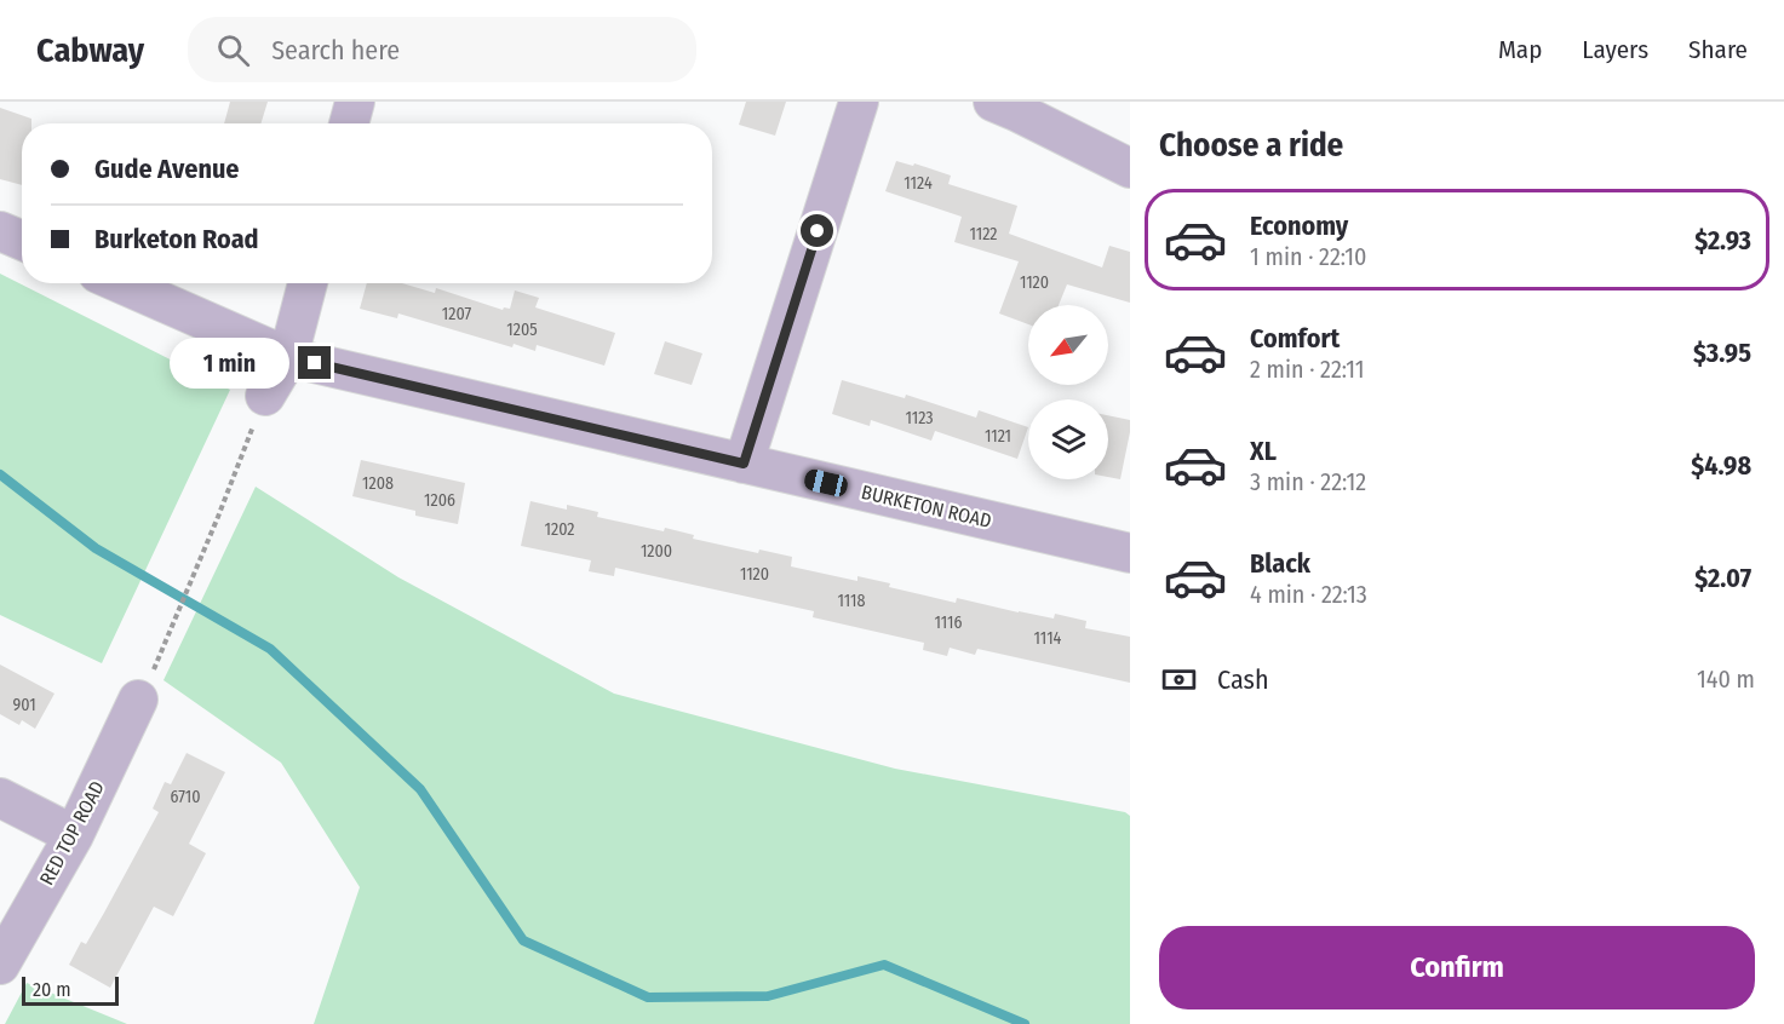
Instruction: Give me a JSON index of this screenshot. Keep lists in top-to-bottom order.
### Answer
{
  "streets": {
    "street": ["BURKETON ROAD", "RED TOP ROAD"]
  },
  "house_numbers": [
    "1124",
    "1122",
    "1120",
    "1207",
    "1205",
    "1123",
    "1121",
    "1208",
    "1206",
    "1202",
    "1200",
    "1120",
    "1118",
    "1116",
    "1114",
    "901",
    "6710"
  ],
  "scale_bar": "20 m",
  "north": "bottom left",
  "page": {
    "header": "Cabway",
    "search": "Search here",
    "nav": ["Map", "Layers", "Share"],
    "heading": "Choose a ride",
    "banner": ["Gude Avenue", "Burketon Road"],
    "list": [
      {
        "name": "Economy",
        "note": "1 min · 22:10",
        "value": "$2.93"
      },
      {
        "name": "Comfort",
        "note": "2 min · 22:11",
        "value": "$3.95"
      },
      {
        "name": "XL",
        "note": "3 min · 22:12",
        "value": "$4.98"
      },
      {
        "name": "Black",
        "note": "4 min · 22:13",
        "value": "$2.07"
      }
    ],
    "bubble": "1 min",
    "pay": ["Cash", "140 m"],
    "buttons": "Confirm",
    "scale": "20 m"
  }
}
